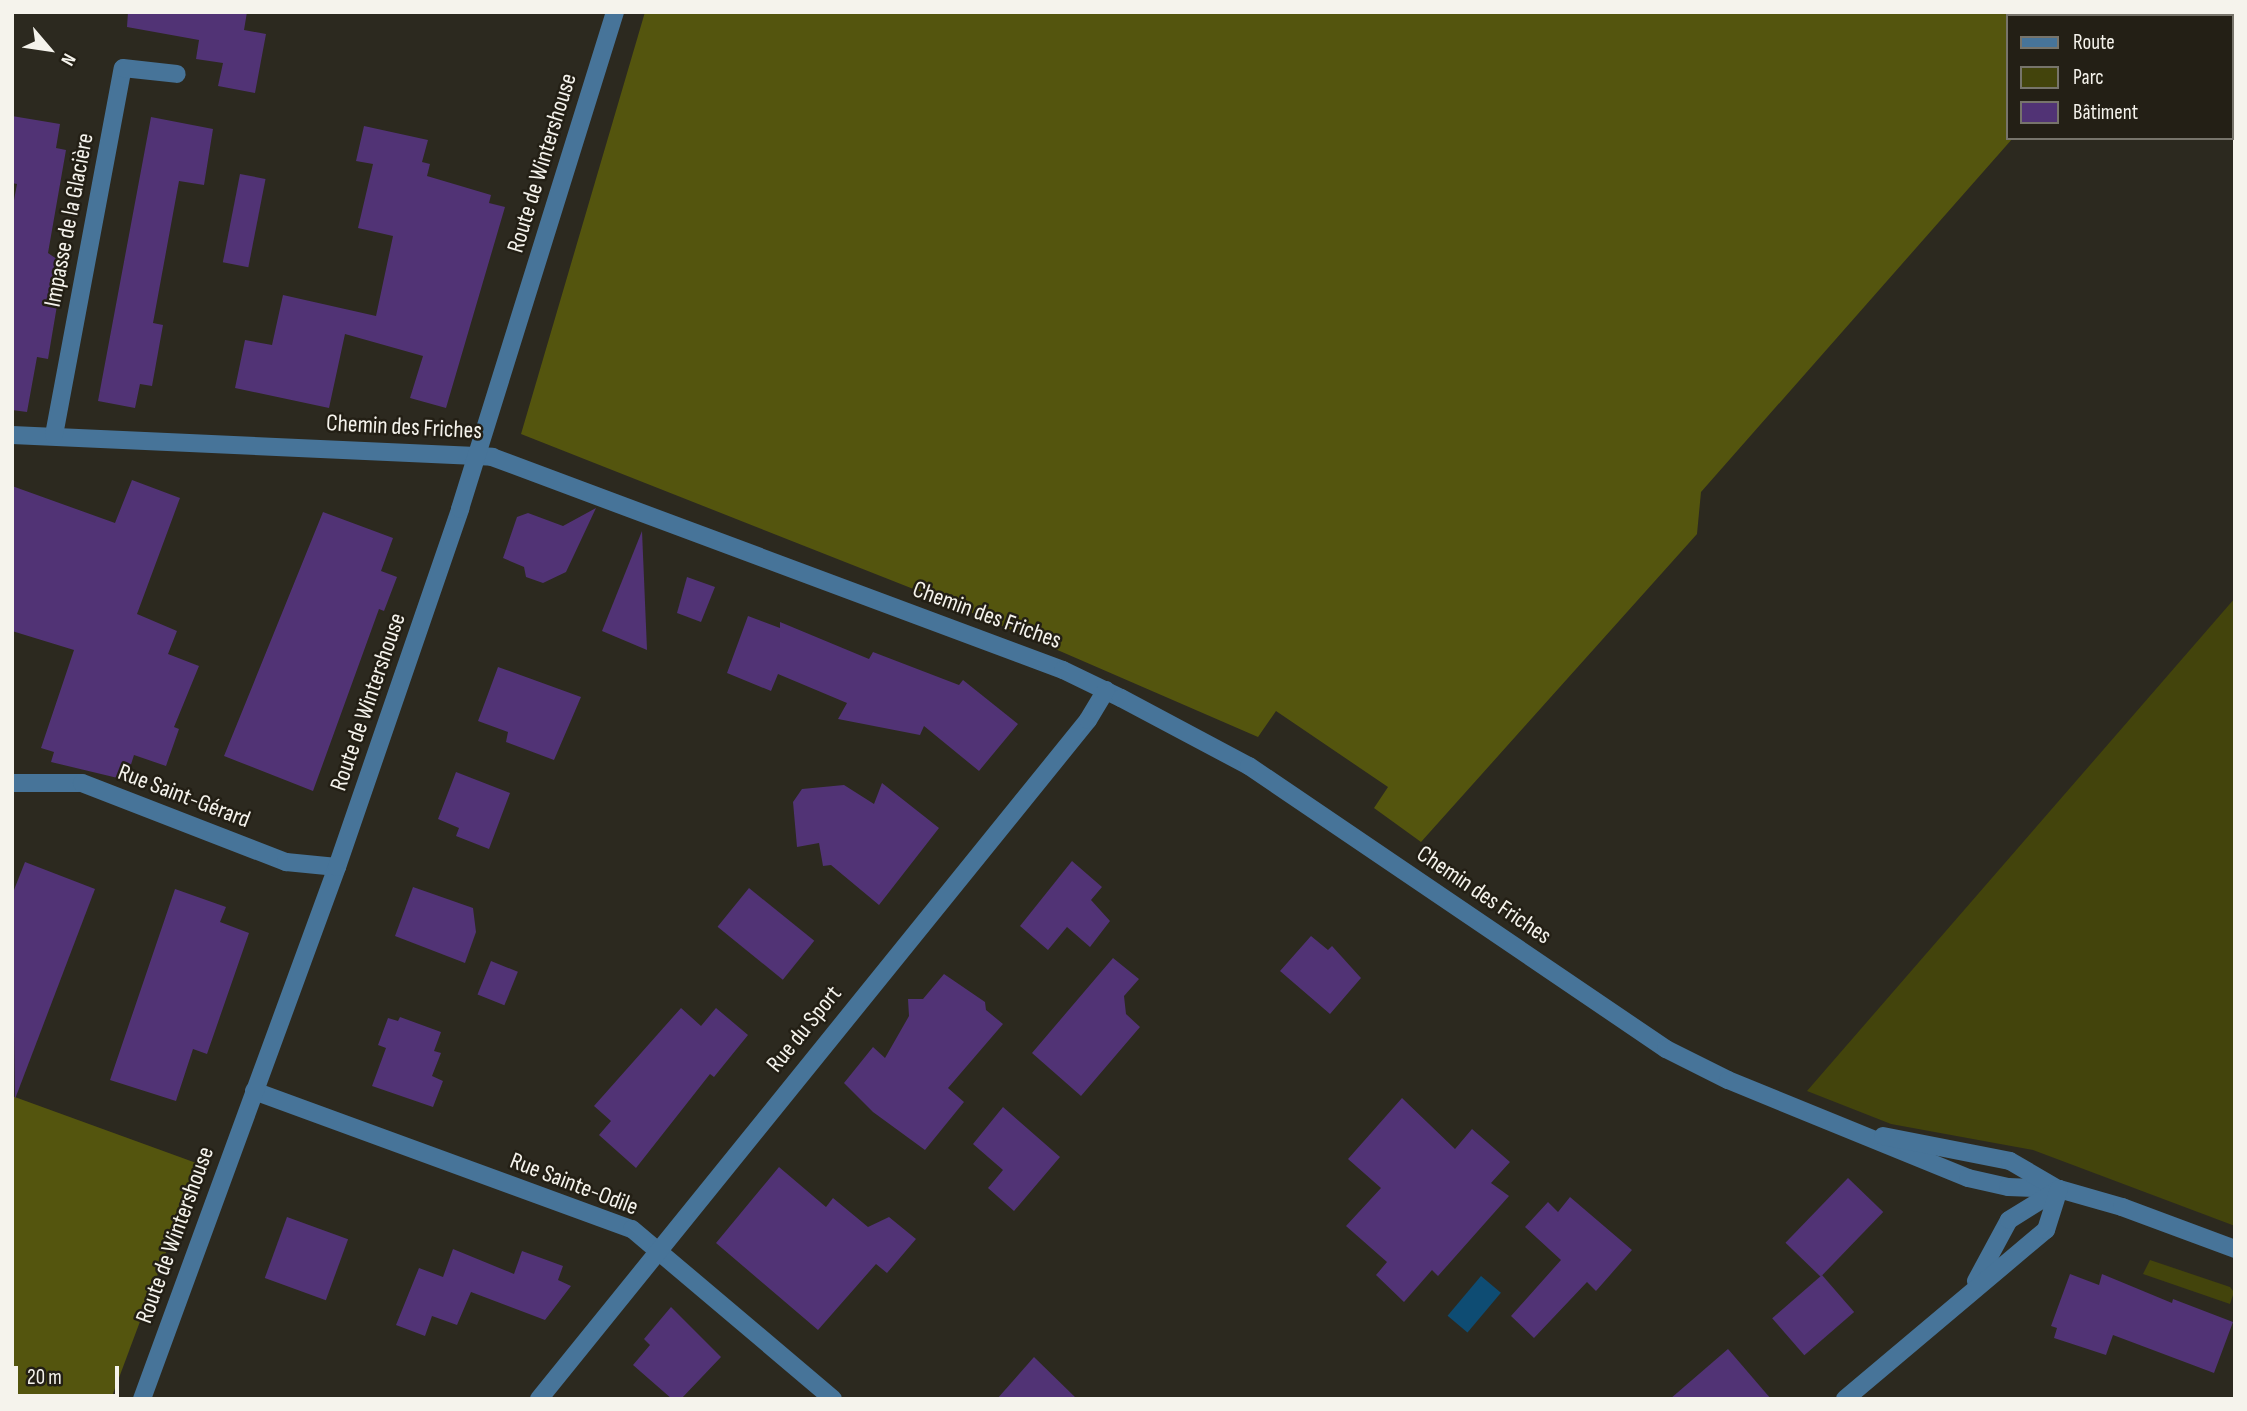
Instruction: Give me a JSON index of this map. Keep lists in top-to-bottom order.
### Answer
{
  "streets": {
    "street": [
      "Route de Wintershouse",
      "Impasse de la Glacière",
      "Chemin des Friches",
      "Rue Saint-Gérard",
      "Rue du Sport",
      "Rue Sainte-Odile"
    ]
  },
  "crossings": [
    ["Route de Wintershouse", "Chemin des Friches"],
    ["Route de Wintershouse", "Rue Saint-Gérard"],
    ["Route de Wintershouse", "Rue Sainte-Odile"],
    ["Impasse de la Glacière", "Chemin des Friches"],
    ["Chemin des Friches", "Rue du Sport"],
    ["Rue du Sport", "Rue Sainte-Odile"]
  ],
  "legend": ["Route", "Parc", "Bâtiment"],
  "scale_bar": "20 m",
  "north": "bottom right"
}
